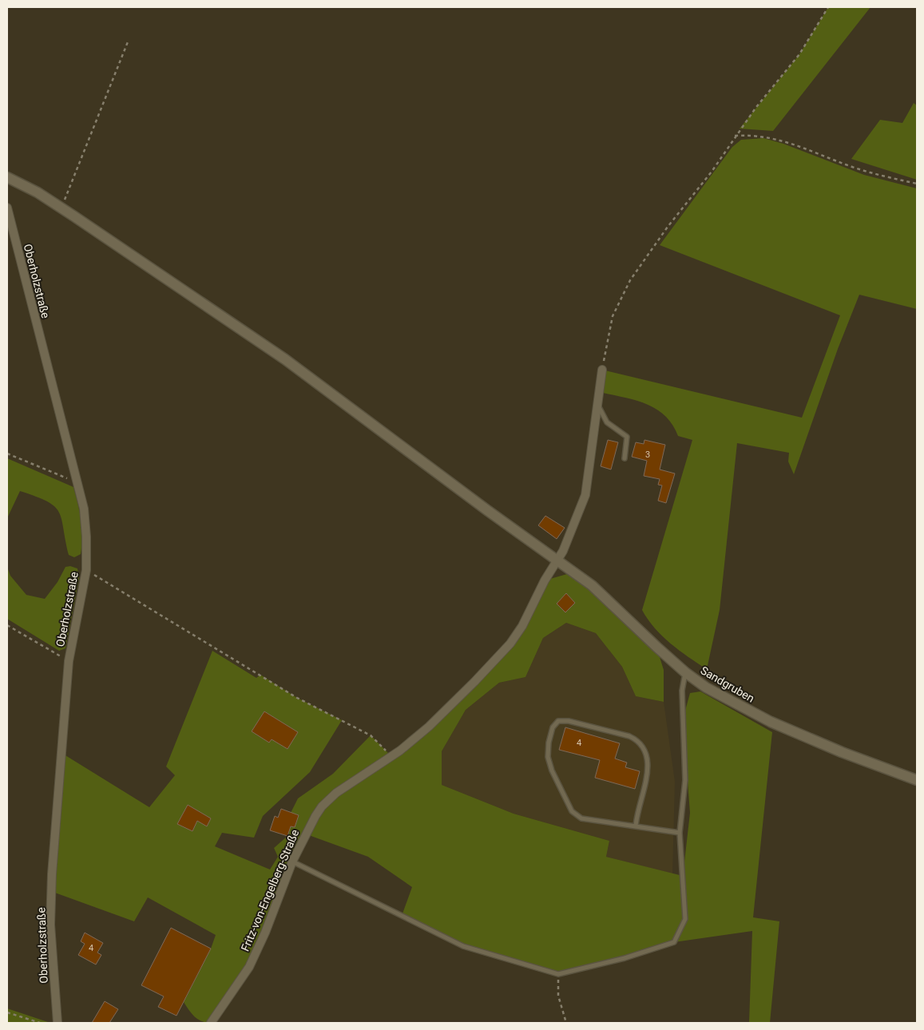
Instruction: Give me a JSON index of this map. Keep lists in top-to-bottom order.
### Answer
{
  "streets": {
    "street": ["Oberholzstraße", "Sandgruben", "Fritz-von-Engelberg-Straße"]
  },
  "crossings": [
    ["Sandgruben", "Fritz-von-Engelberg-Straße"]
  ],
  "house_numbers": ["3", "4", "4"]
}
